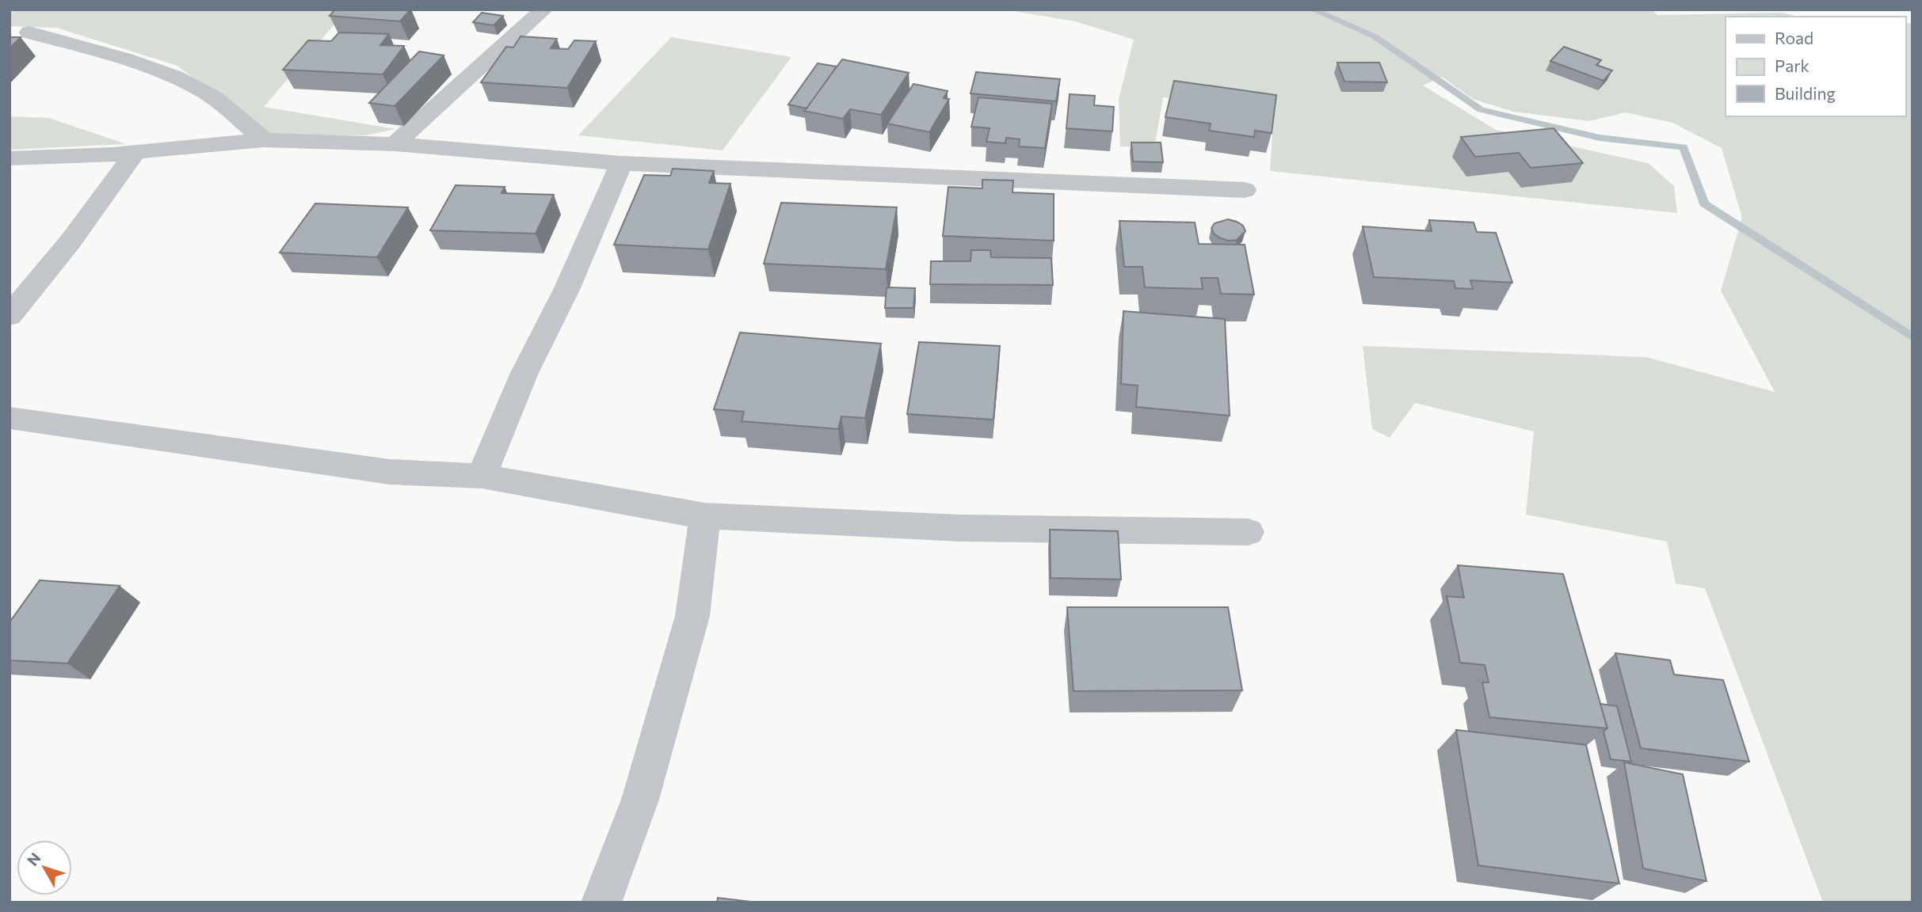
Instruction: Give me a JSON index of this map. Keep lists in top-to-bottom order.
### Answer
{
  "legend": ["Road", "Park", "Building"],
  "north": "top left"
}
